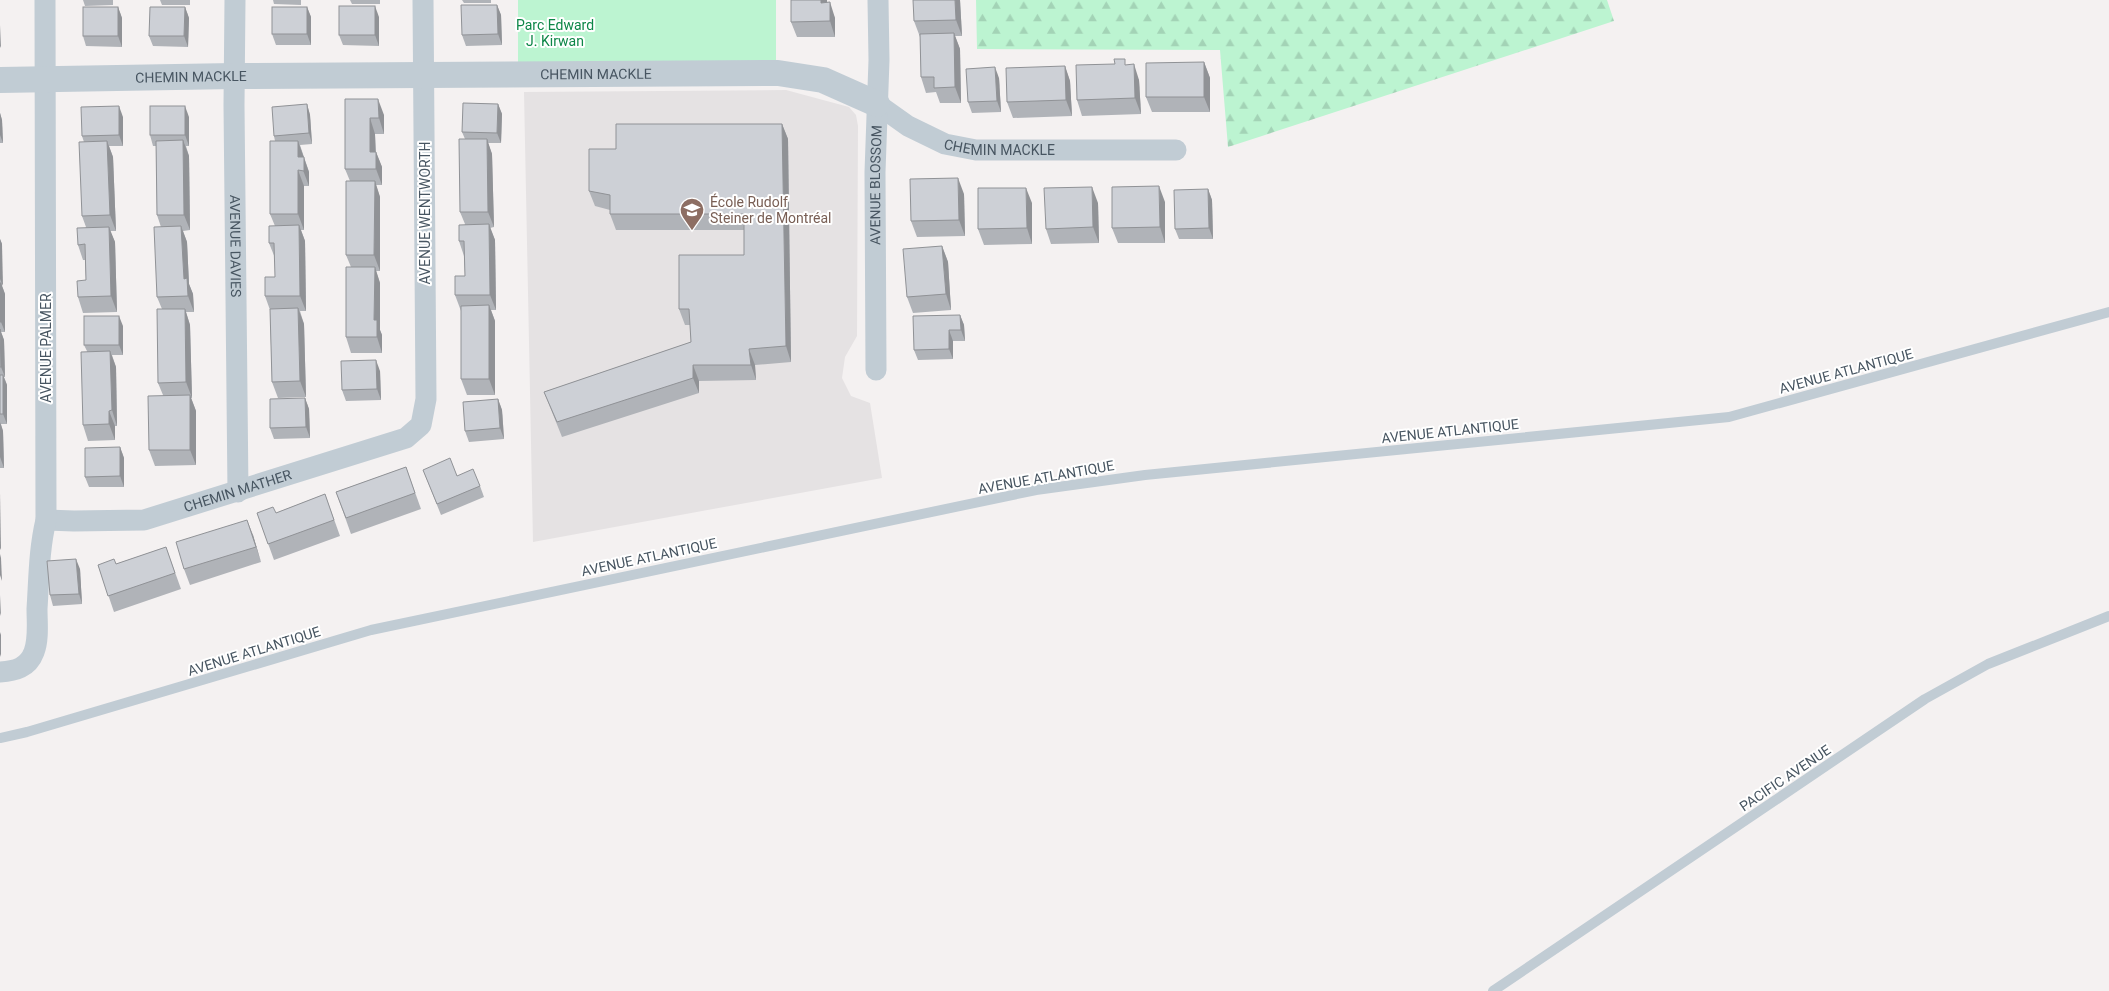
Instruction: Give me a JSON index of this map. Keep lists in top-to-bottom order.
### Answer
{
  "streets": {
    "street": [
      "CHEMIN MACKLE",
      "AVENUE BLOSSOM",
      "AVENUE WENTWORTH",
      "AVENUE DAVIES",
      "AVENUE PALMER",
      "CHEMIN MATHER"
    ],
    "lane": ["AVENUE ATLANTIQUE", "PACIFIC AVENUE"]
  },
  "crossings": [
    ["CHEMIN MACKLE", "AVENUE BLOSSOM"],
    ["CHEMIN MACKLE", "AVENUE WENTWORTH"],
    ["CHEMIN MACKLE", "AVENUE DAVIES"],
    ["CHEMIN MACKLE", "AVENUE PALMER"],
    ["AVENUE WENTWORTH", "CHEMIN MATHER"],
    ["AVENUE DAVIES", "CHEMIN MATHER"],
    ["AVENUE PALMER", "CHEMIN MATHER"]
  ],
  "parks": ["Parc Edward J. Kirwan"],
  "places": {
    "school or university": ["École Rudolf Steiner de Montréal"]
  }
}
